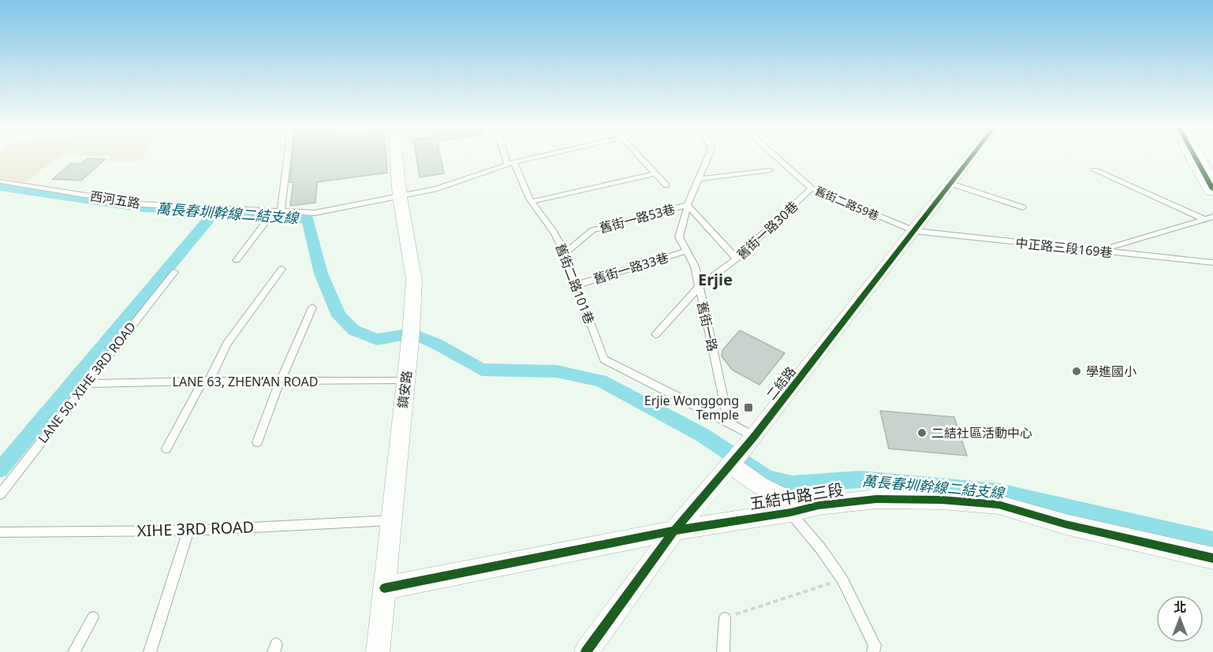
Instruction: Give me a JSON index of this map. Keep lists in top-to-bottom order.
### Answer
{
  "streets": {
    "street": ["二結路", "鎮安路", "五結中路三段"],
    "lane": [
      "西河五路",
      "舊街二路59巷",
      "舊街一路53巷",
      "舊街一路30巷",
      "中正路三段169巷",
      "舊街一路33巷",
      "舊街二路101巷",
      "舊街一路",
      "LANE 63, ZHEN’AN ROAD",
      "LANE 50, XIHE 3RD ROAD",
      "XIHE 3RD ROAD"
    ]
  },
  "crossings": [
    ["西河五路", "舊街二路101巷"],
    ["西河五路", "鎮安路"],
    ["舊街二路59巷", "舊街一路30巷"],
    ["舊街二路59巷", "中正路三段169巷"],
    ["舊街二路59巷", "二結路"],
    ["舊街一路53巷", "舊街二路101巷"],
    ["舊街一路53巷", "舊街一路"],
    ["舊街一路30巷", "舊街一路"],
    ["中正路三段169巷", "二結路"],
    ["舊街一路33巷", "舊街二路101巷"],
    ["舊街一路33巷", "舊街一路"],
    ["舊街二路101巷", "舊街一路"],
    ["LANE 63, ZHEN’AN ROAD", "LANE 50, XIHE 3RD ROAD"],
    ["LANE 63, ZHEN’AN ROAD", "鎮安路"],
    ["二結路", "五結中路三段"],
    ["鎮安路", "五結中路三段"],
    ["鎮安路", "XIHE 3RD ROAD"]
  ],
  "districts": ["Erjie"],
  "water": ["萬長春圳幹線二結支線"],
  "places": {
    "other": ["學進國小", "二結社區活動中心"],
    "transit": ["Erjie Wonggong Temple"]
  },
  "north": "top"
}
